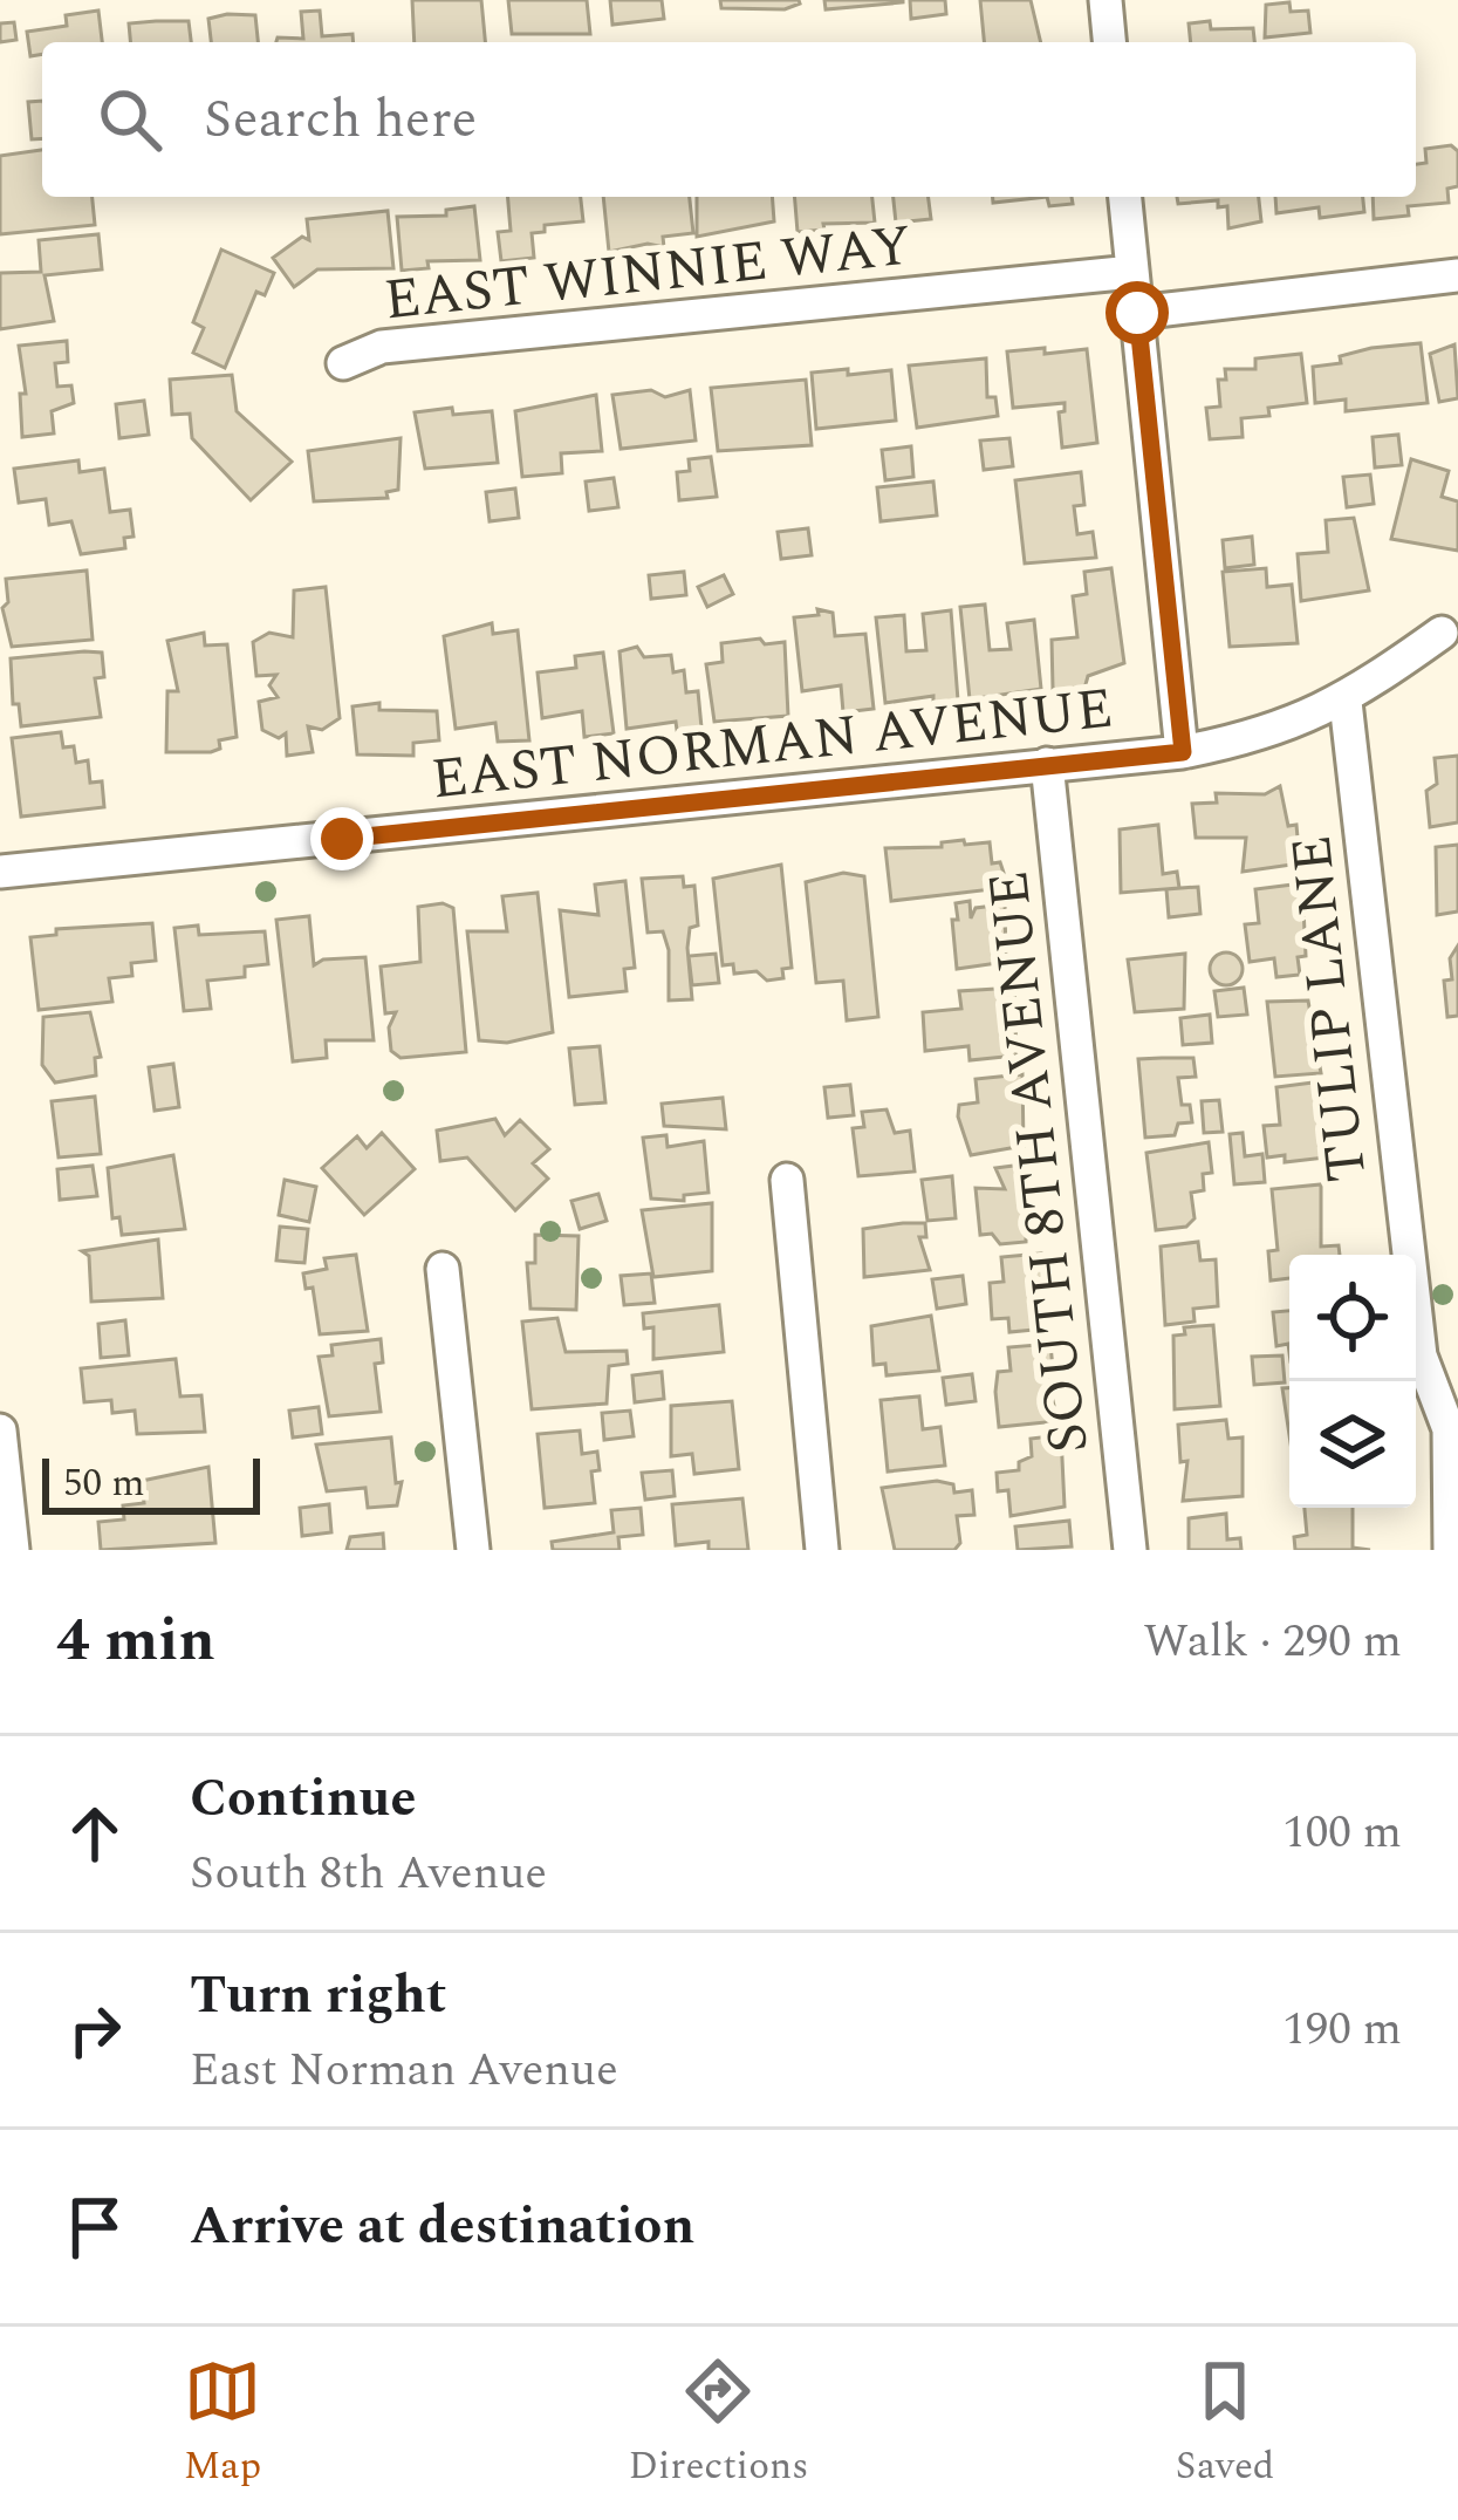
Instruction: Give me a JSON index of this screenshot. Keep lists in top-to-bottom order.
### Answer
{
  "streets": {
    "street": [
      "EAST WINNIE WAY",
      "EAST NORMAN AVENUE",
      "TULIP LANE",
      "SOUTH 8TH AVENUE"
    ]
  },
  "crossings": [
    ["EAST NORMAN AVENUE", "TULIP LANE"],
    ["EAST NORMAN AVENUE", "SOUTH 8TH AVENUE"]
  ],
  "scale_bar": "50 m",
  "page": {
    "search": "Search here",
    "scale": "50 m",
    "heading": ["4 min", "Walk · 290 m"],
    "list": [
      ["Continue", "South 8th Avenue", "100 m"],
      ["Turn right", "East Norman Avenue", "190 m"],
      "Arrive at destination"
    ],
    "nav": ["Map", "Directions", "Saved"]
  }
}
